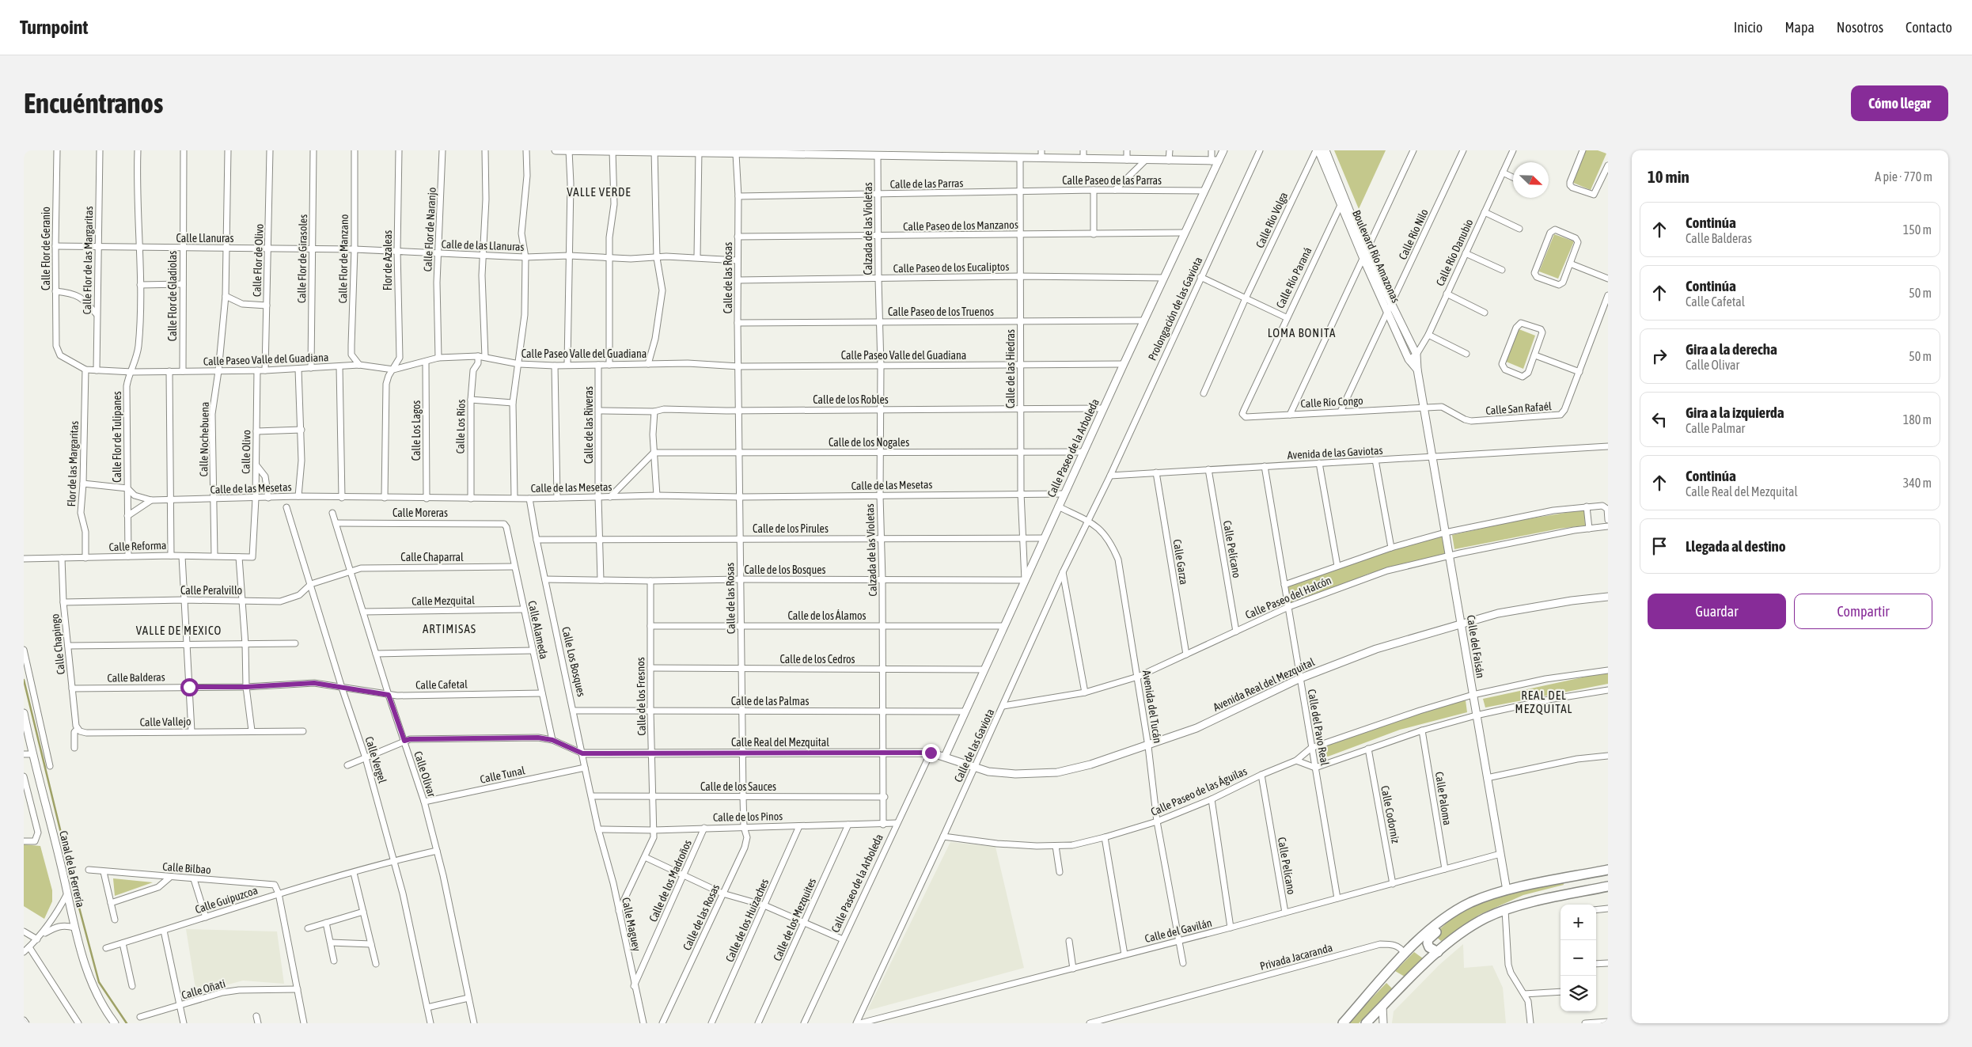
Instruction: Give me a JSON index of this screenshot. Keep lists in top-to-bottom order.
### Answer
{
  "streets": {
    "street": [
      "Calle Paseo de las Parras",
      "Calle de las Parras",
      "Calle Río Volga",
      "Calle Paseo de los Manzanos",
      "Calzada de las Violetas",
      "Calle Flor de Naranjo",
      "Calle Río Nilo",
      "Calle Llanuras",
      "Calle de las Llanuras",
      "Calle Flor de Geranio",
      "Calle Río Danubio",
      "Boulevard Río Amazonas",
      "Calle Flor de Girasoles",
      "Calle Flor de Manzano",
      "Calle Flor de las Margaritas",
      "Calle Flor de Olivo",
      "Flor de Azaleas",
      "Calle Paseo de los Eucaliptos",
      "Calle de las Rosas",
      "Calle Río Paraná",
      "Calle Flor de Gladiolas",
      "Prolongación de las Gaviota",
      "Calle Paseo de los Truenos",
      "Calle Paseo Valle del Guadiana",
      "Calle de las Hiedras",
      "Calle de los Robles",
      "Calle Río Congo",
      "Calle San Rafaél",
      "Calle de las Riveras",
      "Calle Los Ríos",
      "Calle Los Lagos",
      "Calle Flor de Tulipanes",
      "Calle Nochebuena",
      "Calle de los Nogales",
      "Calle Paseo de la Arboleda",
      "Calle Olivo",
      "Avenida de las Gaviotas",
      "Flor de las Margaritas",
      "Calle de las Mesetas",
      "Calle Moreras",
      "Calle de los Pirules",
      "Calle Reforma",
      "Calle Pelícano",
      "Calle Chaparral",
      "Calle Garza",
      "Calle de los Bosques",
      "Calle Peralvillo",
      "Calle Paseo del Halcón",
      "Calle Mezquital",
      "Calle de los Álamos",
      "Calle Alameda",
      "Calle Chapingo",
      "Calle del Faisán",
      "Calle de los Cedros",
      "Calle Los Bosques",
      "Calle Balderas",
      "Calle Cafetal",
      "Avenida Real del Mezquital",
      "Calle de los Fresnos",
      "Calle de las Palmas",
      "Avenida del Tucán",
      "Calle Vallejo",
      "Calle del Pavo Real",
      "Calle Real del Mezquital",
      "Calle de las Gaviota",
      "Calle Vergel",
      "Calle Olivar",
      "Calle Tunal",
      "Calle de los Sauces",
      "Calle Paseo de las Águilas",
      "Calle Paloma",
      "Calle Codorniz",
      "Calle de los Pinos",
      "Calle Bilbao",
      "Canal de la Ferrería",
      "Calle de los Madroños",
      "Calle Guipuzcoa",
      "Calle de los Mezquites",
      "Calle de los Huizaches",
      "Calle Maguey",
      "Calle del Gavilán",
      "Privada Jacaranda",
      "Calle Oñati"
    ]
  },
  "crossings": [
    ["Calle Paseo de las Parras", "Calle de las Parras"],
    ["Calle Paseo de las Parras", "Calle de las Hiedras"],
    ["Calle Paseo de las Parras", "Calle Paseo de la Arboleda"],
    ["Calle de las Parras", "Calzada de las Violetas"],
    ["Calle de las Parras", "Calle de las Rosas"],
    ["Calle de las Parras", "Calle de las Hiedras"],
    ["Calle Río Volga", "Boulevard Río Amazonas"],
    ["Calle Paseo de los Manzanos", "Calzada de las Violetas"],
    ["Calle Paseo de los Manzanos", "Calle de las Rosas"],
    ["Calle Paseo de los Manzanos", "Calle de las Hiedras"],
    ["Calle Paseo de los Manzanos", "Calle Paseo de la Arboleda"],
    ["Calzada de las Violetas", "Calle Paseo de los Eucaliptos"],
    ["Calzada de las Violetas", "Calle Paseo de los Truenos"],
    ["Calzada de las Violetas", "Calle Paseo Valle del Guadiana"],
    ["Calzada de las Violetas", "Calle de los Robles"],
    ["Calzada de las Violetas", "Calle de los Nogales"],
    ["Calzada de las Violetas", "Calle de las Mesetas"],
    ["Calzada de las Violetas", "Calle de los Pirules"],
    ["Calzada de las Violetas", "Calle de los Bosques"],
    ["Calzada de las Violetas", "Calle de los Álamos"],
    ["Calzada de las Violetas", "Calle de los Cedros"],
    ["Calzada de las Violetas", "Calle de las Palmas"],
    ["Calzada de las Violetas", "Calle Real del Mezquital"],
    ["Calzada de las Violetas", "Calle de los Sauces"],
    ["Calzada de las Violetas", "Calle de los Pinos"],
    ["Calle Flor de Naranjo", "Calle de las Llanuras"],
    ["Calle Flor de Naranjo", "Calle Paseo Valle del Guadiana"],
    ["Calle Río Nilo", "Boulevard Río Amazonas"],
    ["Calle Río Nilo", "Calle Río Congo"],
    ["Calle Llanuras", "Calle de las Llanuras"],
    ["Calle Llanuras", "Calle Flor de Geranio"],
    ["Calle Llanuras", "Calle Flor de Girasoles"],
    ["Calle Llanuras", "Calle Flor de Manzano"],
    ["Calle Llanuras", "Calle Flor de las Margaritas"],
    ["Calle Llanuras", "Calle Flor de Olivo"],
    ["Calle Llanuras", "Calle Flor de Gladiolas"],
    ["Calle Llanuras", "Calle Flor de Tulipanes"],
    ["Calle Llanuras", "Calle Nochebuena"],
    ["Calle de las Llanuras", "Calle Flor de Manzano"],
    ["Calle de las Llanuras", "Flor de Azaleas"],
    ["Calle de las Llanuras", "Calle de las Rosas"],
    ["Calle Flor de Geranio", "Calle Paseo Valle del Guadiana"],
    ["Calle Río Danubio", "Boulevard Río Amazonas"],
    ["Boulevard Río Amazonas", "Calle Río Paraná"],
    ["Boulevard Río Amazonas", "Calle Río Congo"],
    ["Boulevard Río Amazonas", "Calle San Rafaél"],
    ["Boulevard Río Amazonas", "Calle del Faisán"],
    ["Calle Flor de Girasoles", "Calle Paseo Valle del Guadiana"],
    ["Calle Flor de Manzano", "Calle Paseo Valle del Guadiana"],
    ["Calle Flor de las Margaritas", "Calle Paseo Valle del Guadiana"],
    ["Calle Flor de Olivo", "Calle Paseo Valle del Guadiana"],
    ["Flor de Azaleas", "Calle Paseo Valle del Guadiana"],
    ["Flor de Azaleas", "Calle de las Mesetas"],
    ["Calle Paseo de los Eucaliptos", "Calle de las Rosas"],
    ["Calle Paseo de los Eucaliptos", "Calle de las Hiedras"],
    ["Calle Paseo de los Eucaliptos", "Calle Paseo de la Arboleda"],
    ["Calle de las Rosas", "Calle Paseo de los Truenos"],
    ["Calle de las Rosas", "Calle Paseo Valle del Guadiana"],
    ["Calle de las Rosas", "Calle de los Robles"],
    ["Calle de las Rosas", "Calle de los Nogales"],
    ["Calle de las Rosas", "Calle de las Mesetas"],
    ["Calle de las Rosas", "Calle de los Pirules"],
    ["Calle de las Rosas", "Calle de los Bosques"],
    ["Calle de las Rosas", "Calle de los Álamos"],
    ["Calle de las Rosas", "Calle de los Cedros"],
    ["Calle de las Rosas", "Calle de las Palmas"],
    ["Calle de las Rosas", "Calle Real del Mezquital"],
    ["Calle de las Rosas", "Calle de los Sauces"],
    ["Calle de las Rosas", "Calle de los Pinos"],
    ["Calle Río Paraná", "Calle Río Congo"],
    ["Calle Flor de Gladiolas", "Calle Paseo Valle del Guadiana"],
    ["Prolongación de las Gaviota", "Avenida de las Gaviotas"],
    ["Prolongación de las Gaviota", "Calle de las Gaviota"],
    ["Calle Paseo de los Truenos", "Calle de las Hiedras"],
    ["Calle Paseo de los Truenos", "Calle Paseo de la Arboleda"],
    ["Calle Paseo Valle del Guadiana", "Calle de las Hiedras"],
    ["Calle Paseo Valle del Guadiana", "Calle de las Riveras"],
    ["Calle Paseo Valle del Guadiana", "Calle Los Ríos"],
    ["Calle Paseo Valle del Guadiana", "Calle Los Lagos"],
    ["Calle Paseo Valle del Guadiana", "Calle Flor de Tulipanes"],
    ["Calle Paseo Valle del Guadiana", "Calle Nochebuena"],
    ["Calle Paseo Valle del Guadiana", "Calle Paseo de la Arboleda"],
    ["Calle Paseo Valle del Guadiana", "Calle Olivo"],
    ["Calle Paseo Valle del Guadiana", "Flor de las Margaritas"],
    ["Calle de las Hiedras", "Calle de los Robles"],
    ["Calle de las Hiedras", "Calle de los Nogales"],
    ["Calle de las Hiedras", "Calle Paseo de la Arboleda"],
    ["Calle de las Hiedras", "Calle de las Mesetas"],
    ["Calle de las Hiedras", "Calle de los Pirules"],
    ["Calle de las Hiedras", "Calle de los Bosques"],
    ["Calle de los Robles", "Calle de las Riveras"],
    ["Calle de los Robles", "Calle Paseo de la Arboleda"],
    ["Calle Río Congo", "Calle San Rafaél"],
    ["Calle Río Congo", "Calle del Faisán"],
    ["Calle San Rafaél", "Calle del Faisán"],
    ["Calle de las Riveras", "Calle de las Mesetas"],
    ["Calle de las Riveras", "Calle de los Pirules"],
    ["Calle de las Riveras", "Calle de los Bosques"],
    ["Calle Los Ríos", "Calle de las Mesetas"],
    ["Calle Los Lagos", "Calle de las Mesetas"],
    ["Calle Flor de Tulipanes", "Calle de las Mesetas"],
    ["Calle Flor de Tulipanes", "Calle Reforma"],
    ["Calle Nochebuena", "Calle de las Mesetas"],
    ["Calle Nochebuena", "Calle Reforma"],
    ["Calle de los Nogales", "Calle Paseo de la Arboleda"],
    ["Calle Paseo de la Arboleda", "Calle de las Mesetas"],
    ["Calle Paseo de la Arboleda", "Calle de los Pirules"],
    ["Calle Paseo de la Arboleda", "Calle de los Bosques"],
    ["Calle Paseo de la Arboleda", "Calle de los Álamos"],
    ["Calle Paseo de la Arboleda", "Calle de los Cedros"],
    ["Calle Paseo de la Arboleda", "Avenida Real del Mezquital"],
    ["Calle Paseo de la Arboleda", "Calle de las Palmas"],
    ["Calle Paseo de la Arboleda", "Avenida del Tucán"],
    ["Calle Paseo de la Arboleda", "Calle Real del Mezquital"],
    ["Calle Paseo de la Arboleda", "Calle de los Pinos"],
    ["Calle Olivo", "Calle de las Mesetas"],
    ["Calle Olivo", "Calle Reforma"],
    ["Avenida de las Gaviotas", "Calle Pelícano"],
    ["Avenida de las Gaviotas", "Calle Garza"],
    ["Avenida de las Gaviotas", "Calle del Faisán"],
    ["Avenida de las Gaviotas", "Calle del Pavo Real"],
    ["Avenida de las Gaviotas", "Calle de las Gaviota"],
    ["Flor de las Margaritas", "Calle de las Mesetas"],
    ["Flor de las Margaritas", "Calle Reforma"],
    ["Calle de las Mesetas", "Calle Los Bosques"],
    ["Calle Moreras", "Calle Alameda"],
    ["Calle Moreras", "Calle Olivar"],
    ["Calle de los Pirules", "Calle Los Bosques"],
    ["Calle Reforma", "Calle Chapingo"],
    ["Calle Pelícano", "Calle Paseo del Halcón"],
    ["Calle Pelícano", "Calle Paseo de las Águilas"],
    ["Calle Pelícano", "Calle del Gavilán"],
    ["Calle Chaparral", "Calle Peralvillo"],
    ["Calle Chaparral", "Calle Alameda"],
    ["Calle Chaparral", "Calle Olivar"],
    ["Calle Garza", "Calle Paseo del Halcón"],
    ["Calle de los Bosques", "Calle Los Bosques"],
    ["Calle de los Bosques", "Calle de los Fresnos"],
    ["Calle Peralvillo", "Calle Chapingo"],
    ["Calle Peralvillo", "Calle Vergel"],
    ["Calle Peralvillo", "Calle Olivar"],
    ["Calle Paseo del Halcón", "Calle del Faisán"],
    ["Calle Paseo del Halcón", "Avenida del Tucán"],
    ["Calle Paseo del Halcón", "Calle del Pavo Real"],
    ["Calle Paseo del Halcón", "Calle de las Gaviota"],
    ["Calle Mezquital", "Calle Alameda"],
    ["Calle Mezquital", "Calle Olivar"],
    ["Calle de los Álamos", "Calle de los Fresnos"],
    ["Calle Alameda", "Calle Cafetal"],
    ["Calle Chapingo", "Calle Balderas"],
    ["Calle Chapingo", "Calle Vallejo"],
    ["Calle del Faisán", "Avenida Real del Mezquital"],
    ["Calle del Faisán", "Calle Paseo de las Águilas"],
    ["Calle del Faisán", "Calle del Gavilán"],
    ["Calle de los Cedros", "Calle de los Fresnos"],
    ["Calle Los Bosques", "Calle de las Palmas"],
    ["Calle Los Bosques", "Calle Real del Mezquital"],
    ["Calle Los Bosques", "Calle Tunal"],
    ["Calle Los Bosques", "Calle de los Sauces"],
    ["Calle Los Bosques", "Calle de los Pinos"],
    ["Calle Los Bosques", "Calle Maguey"],
    ["Calle Balderas", "Calle Cafetal"],
    ["Calle Balderas", "Calle Vergel"],
    ["Calle Cafetal", "Calle Vergel"],
    ["Calle Cafetal", "Calle Olivar"],
    ["Avenida Real del Mezquital", "Avenida del Tucán"],
    ["Avenida Real del Mezquital", "Calle del Pavo Real"],
    ["Avenida Real del Mezquital", "Calle Real del Mezquital"],
    ["Avenida Real del Mezquital", "Calle de las Gaviota"],
    ["Calle de los Fresnos", "Calle de las Palmas"],
    ["Calle de los Fresnos", "Calle Real del Mezquital"],
    ["Calle de los Fresnos", "Calle de los Sauces"],
    ["Calle de los Fresnos", "Calle de los Pinos"],
    ["Calle de los Fresnos", "Calle Maguey"],
    ["Avenida del Tucán", "Calle de las Gaviota"],
    ["Avenida del Tucán", "Calle Paseo de las Águilas"],
    ["Avenida del Tucán", "Calle del Gavilán"],
    ["Calle del Pavo Real", "Calle Paseo de las Águilas"],
    ["Calle del Pavo Real", "Calle del Gavilán"],
    ["Calle de las Gaviota", "Calle Paseo de las Águilas"],
    ["Calle Vergel", "Calle Guipuzcoa"],
    ["Calle Olivar", "Calle Tunal"],
    ["Calle Olivar", "Calle Guipuzcoa"],
    ["Calle Paloma", "Calle del Gavilán"],
    ["Calle Codorniz", "Calle del Gavilán"],
    ["Calle de los Pinos", "Calle de los Madroños"],
    ["Calle de los Pinos", "Calle de los Mezquites"],
    ["Calle de los Pinos", "Calle de los Huizaches"],
    ["Calle de los Pinos", "Calle Maguey"],
    ["Calle Bilbao", "Calle Guipuzcoa"],
    ["Calle de los Madroños", "Calle Maguey"]
  ],
  "districts": [
    "VALLE VERDE",
    "LOMA BONITA",
    "ARTIMISAS",
    "VALLE DE MEXICO",
    "REAL DEL MEZQUITAL"
  ],
  "north": "bottom right",
  "page": {
    "header": "Turnpoint",
    "nav": [
      "Inicio",
      "Mapa",
      "Nosotros",
      "Contacto"
    ],
    "buttons": [
      "Cómo llegar",
      ["Guardar", "Compartir"]
    ],
    "title": "Encuéntranos",
    "heading": ["10 min", "A pie · 770 m"],
    "list": [
      ["Continúa", "Calle Balderas", "150 m"],
      ["Continúa", "Calle Cafetal", "50 m"],
      ["Gira a la derecha", "Calle Olivar", "50 m"],
      ["Gira a la izquierda", "Calle Palmar", "180 m"],
      ["Continúa", "Calle Real del Mezquital", "340 m"],
      "Llegada al destino"
    ],
    "map_buttons": ["+", "−"]
  }
}
